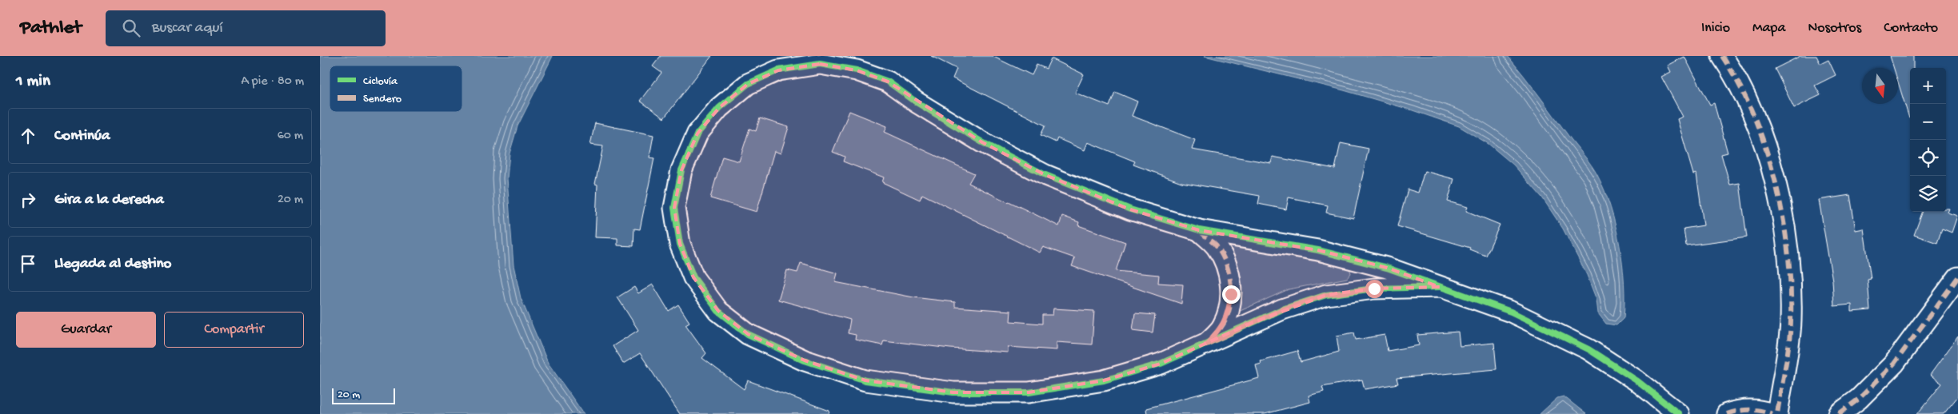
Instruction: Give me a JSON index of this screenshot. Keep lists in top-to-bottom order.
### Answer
{
  "legend": ["Ciclovía", "Sendero"],
  "scale_bar": "20 m",
  "north": "bottom",
  "page": {
    "header": "Pathlet",
    "search": "Buscar aquí",
    "nav": [
      "Inicio",
      "Mapa",
      "Nosotros",
      "Contacto"
    ],
    "heading": ["1 min", "A pie · 80 m"],
    "map_buttons": ["+", "−"],
    "list": [
      ["Continúa", "60 m"],
      ["Gira a la derecha", "20 m"],
      "Llegada al destino"
    ],
    "buttons": ["Guardar", "Compartir"],
    "scale": "20 m"
  }
}
